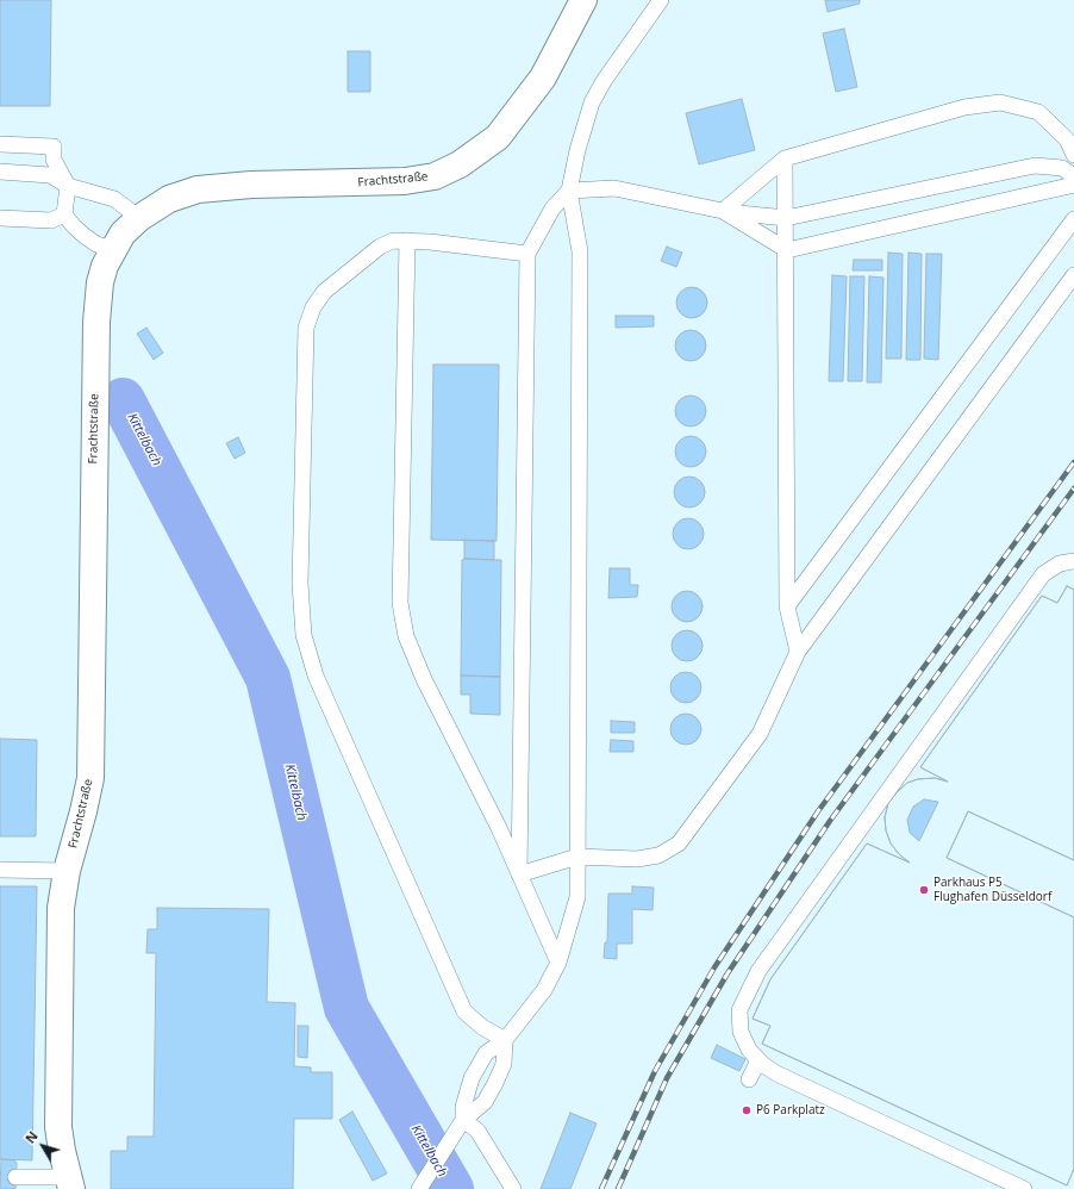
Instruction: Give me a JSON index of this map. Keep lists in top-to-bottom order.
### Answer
{
  "streets": {
    "street": ["Frachtstraße"]
  },
  "water": ["Kittelbach"],
  "places": ["Parkhaus P5 Flughafen Düsseldorf", "P6 Parkplatz"],
  "north": "top left"
}
